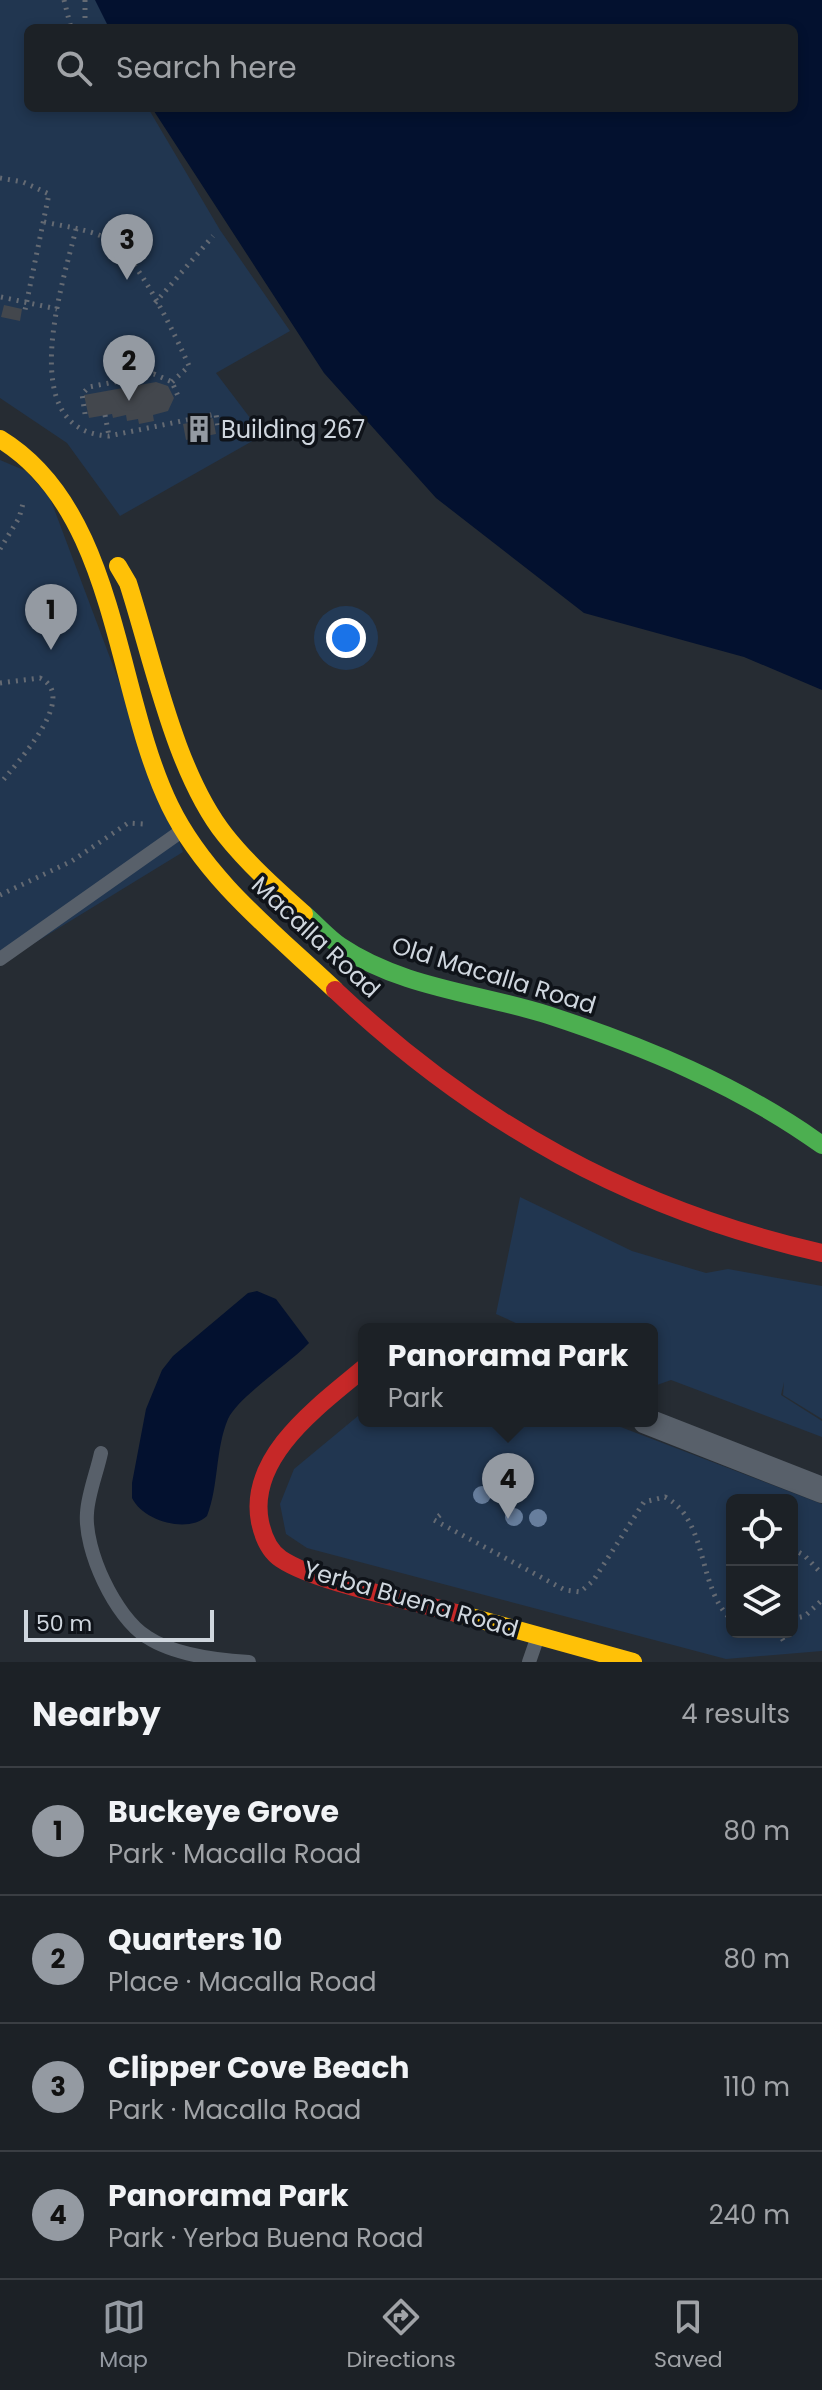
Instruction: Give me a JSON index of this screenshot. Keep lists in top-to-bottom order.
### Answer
{
  "streets": {
    "street": ["Macalla Road", "Old Macalla Road", "Yerba Buena Road"]
  },
  "places": {
    "building": ["Building 267"]
  },
  "scale_bar": "50 m",
  "page": {
    "search": "Search here",
    "pins": [
      "3",
      "2",
      "1",
      "4"
    ],
    "popup": ["Panorama Park", "Park"],
    "scale": "50 m",
    "heading": ["Nearby", "4 results"],
    "list": [
      {
        "mark": "1",
        "name": "Buckeye Grove",
        "note": "Park · Macalla Road",
        "value": "80 m"
      },
      {
        "mark": "2",
        "name": "Quarters 10",
        "note": "Place · Macalla Road",
        "value": "80 m"
      },
      {
        "mark": "3",
        "name": "Clipper Cove Beach",
        "note": "Park · Macalla Road",
        "value": "110 m"
      },
      {
        "mark": "4",
        "name": "Panorama Park",
        "note": "Park · Yerba Buena Road",
        "value": "240 m"
      }
    ],
    "nav": ["Map", "Directions", "Saved"]
  }
}
